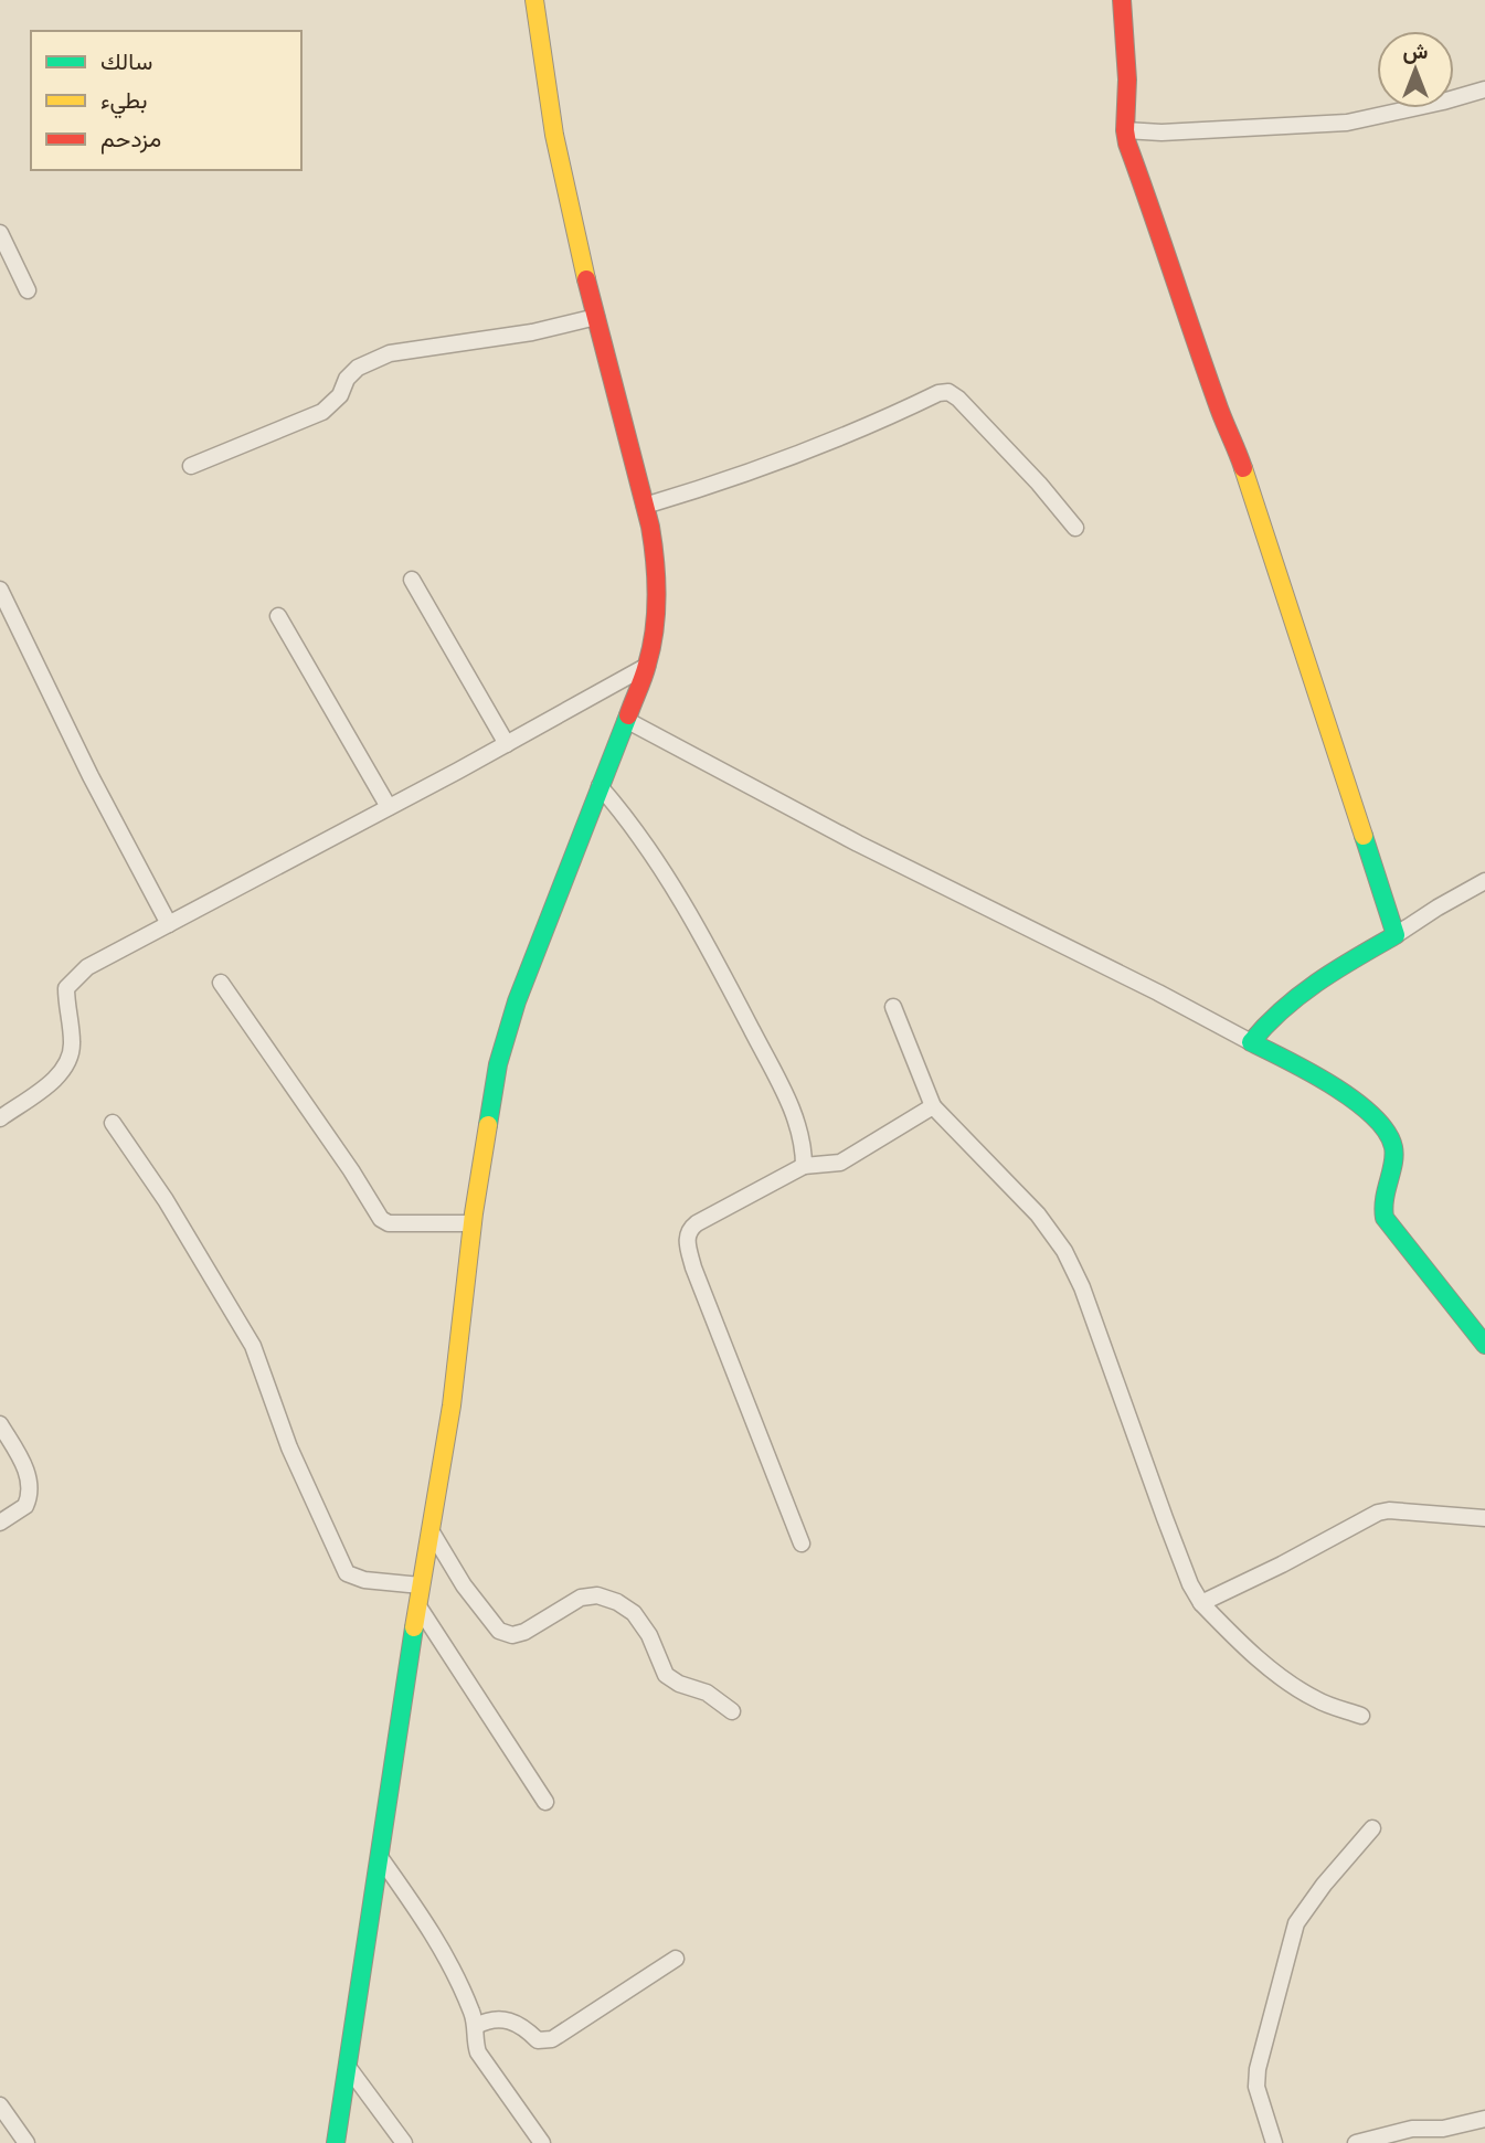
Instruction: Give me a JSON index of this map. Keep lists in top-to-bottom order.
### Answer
{
  "legend": ["سالك", "بطيء", "مزدحم"],
  "north": "top"
}
